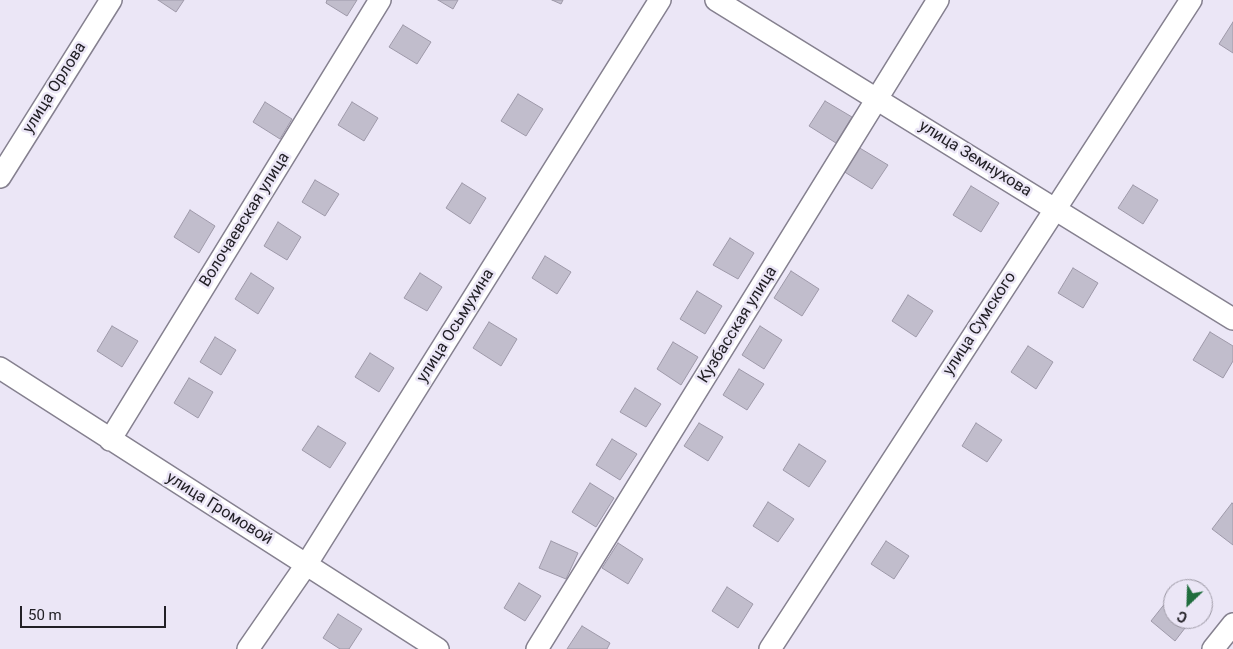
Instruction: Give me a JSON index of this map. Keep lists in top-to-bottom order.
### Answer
{
  "streets": {
    "street": [
      "улица Орлова",
      "улица Земнухова",
      "Волочаевская улица",
      "улица Сумского",
      "Кузбасская улица",
      "улица Осьмухина",
      "улица Громовой"
    ]
  },
  "crossings": [
    ["улица Земнухова", "улица Сумского"],
    ["улица Земнухова", "Кузбасская улица"],
    ["Волочаевская улица", "улица Громовой"],
    ["улица Осьмухина", "улица Громовой"]
  ],
  "scale_bar": "50 m",
  "north": "bottom left"
}
